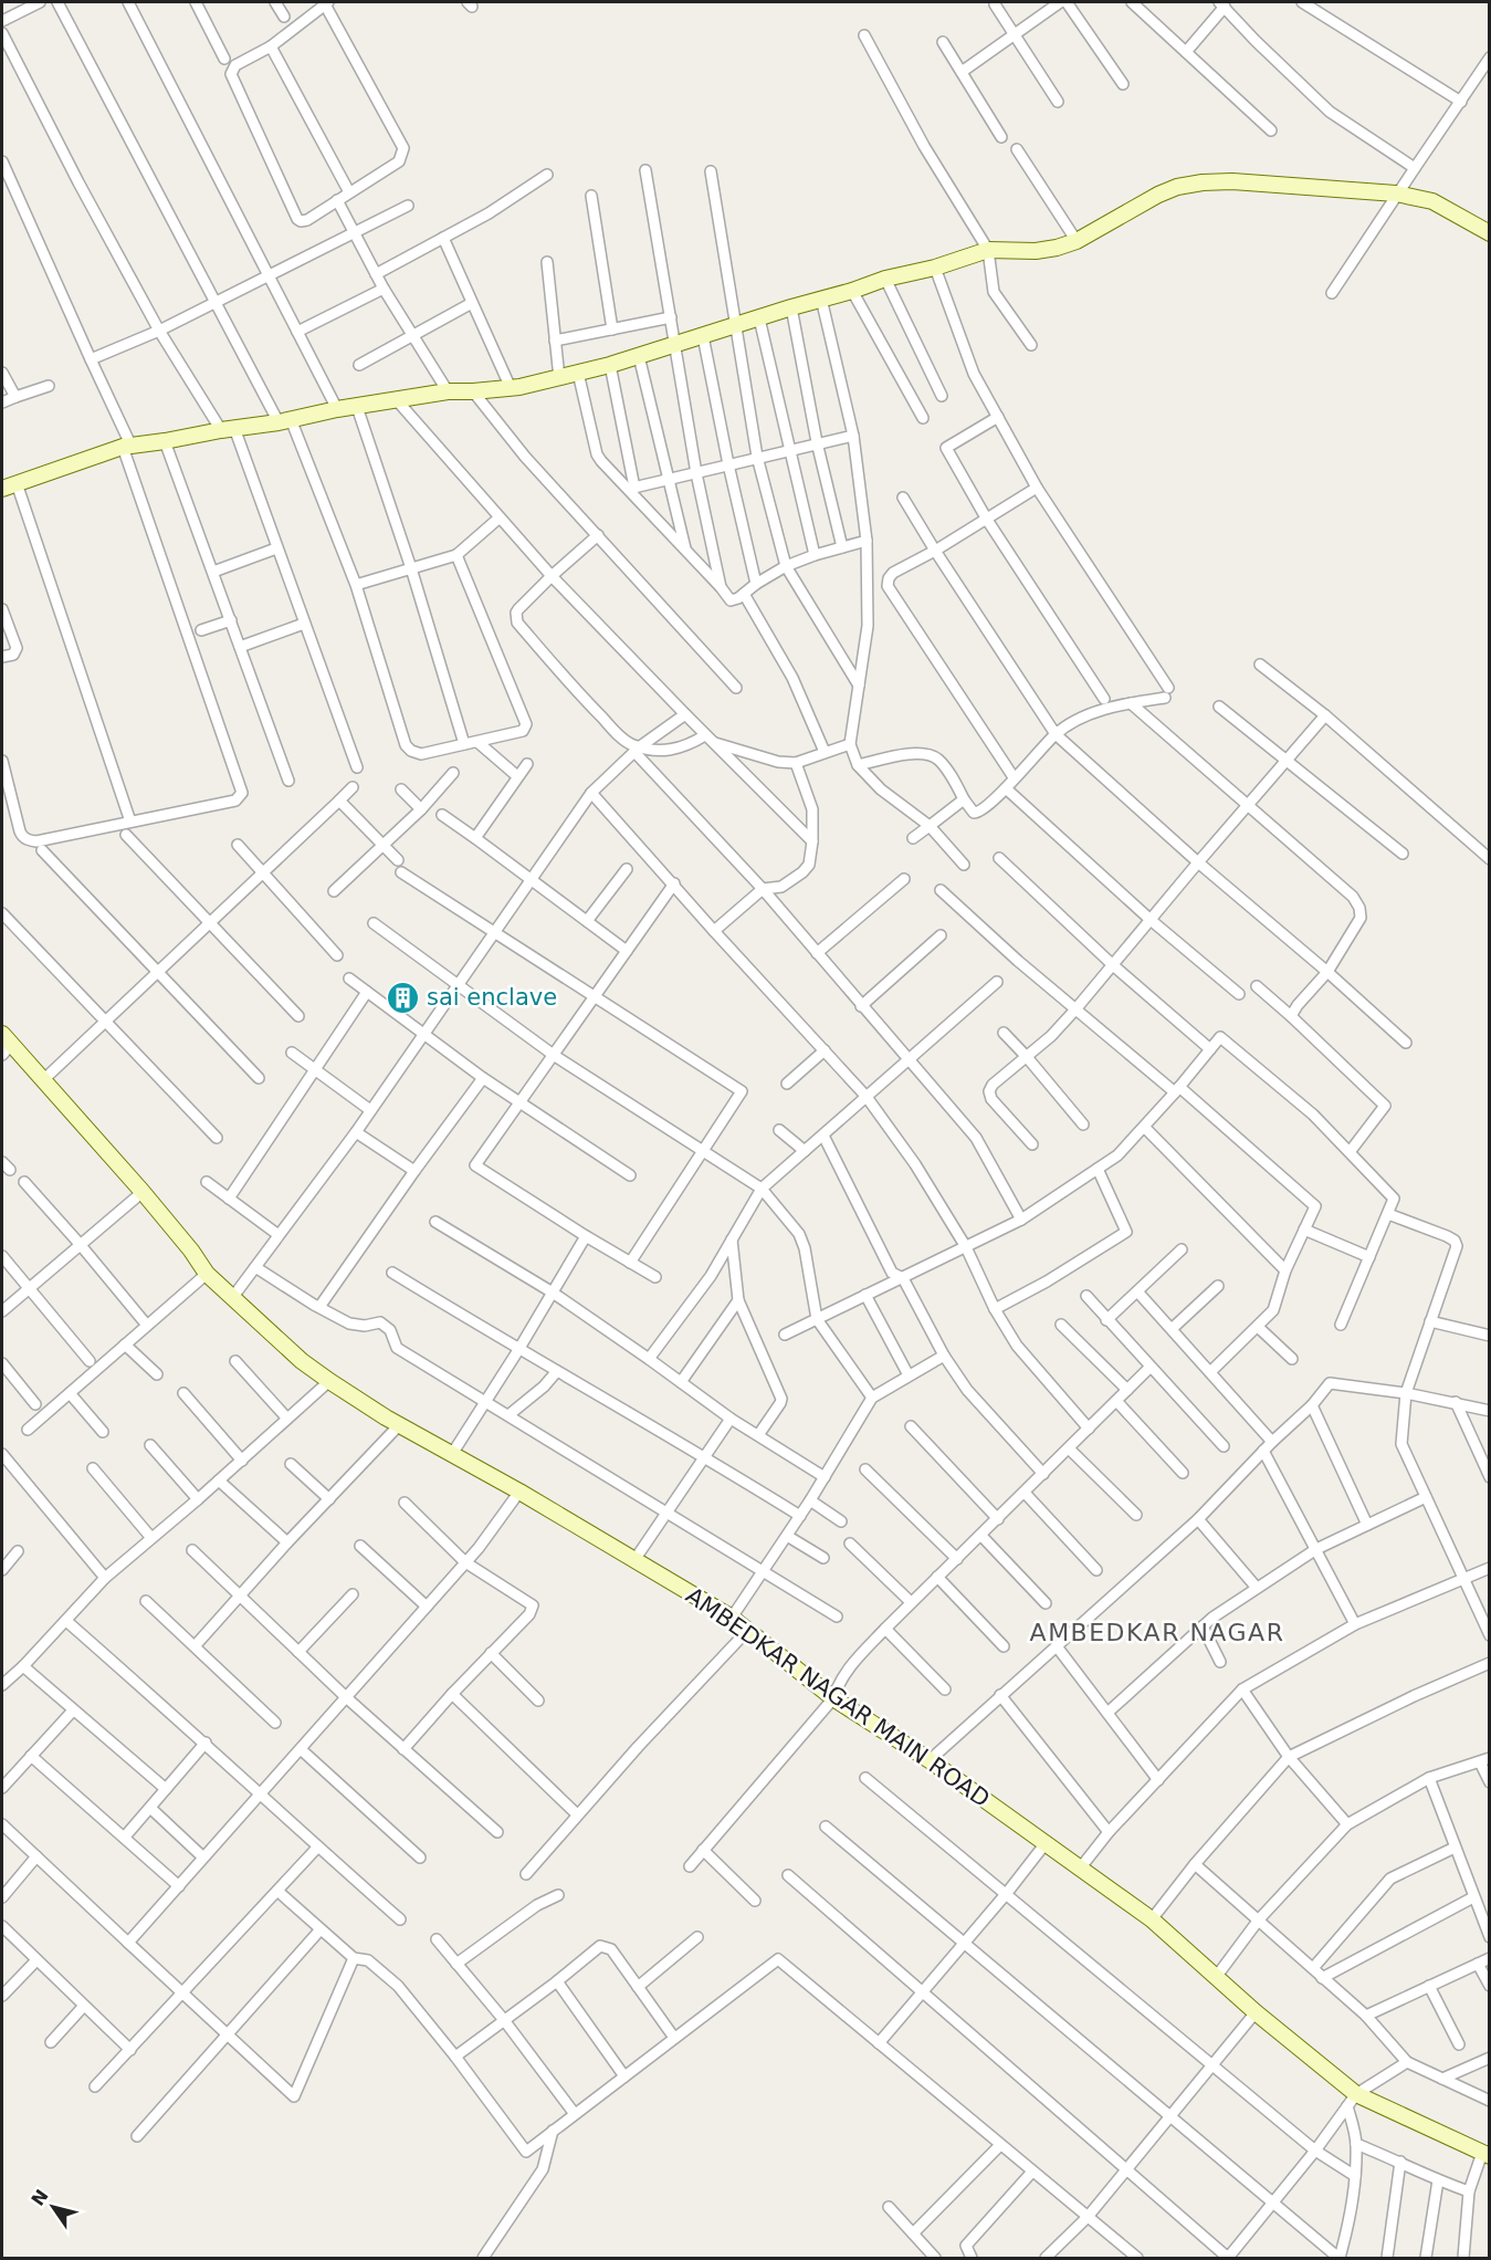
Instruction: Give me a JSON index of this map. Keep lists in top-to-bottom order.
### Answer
{
  "streets": {
    "street": ["AMBEDKAR NAGAR MAIN ROAD"]
  },
  "districts": ["AMBEDKAR NAGAR"],
  "places": {
    "building": ["sai enclave"]
  },
  "north": "top left"
}
